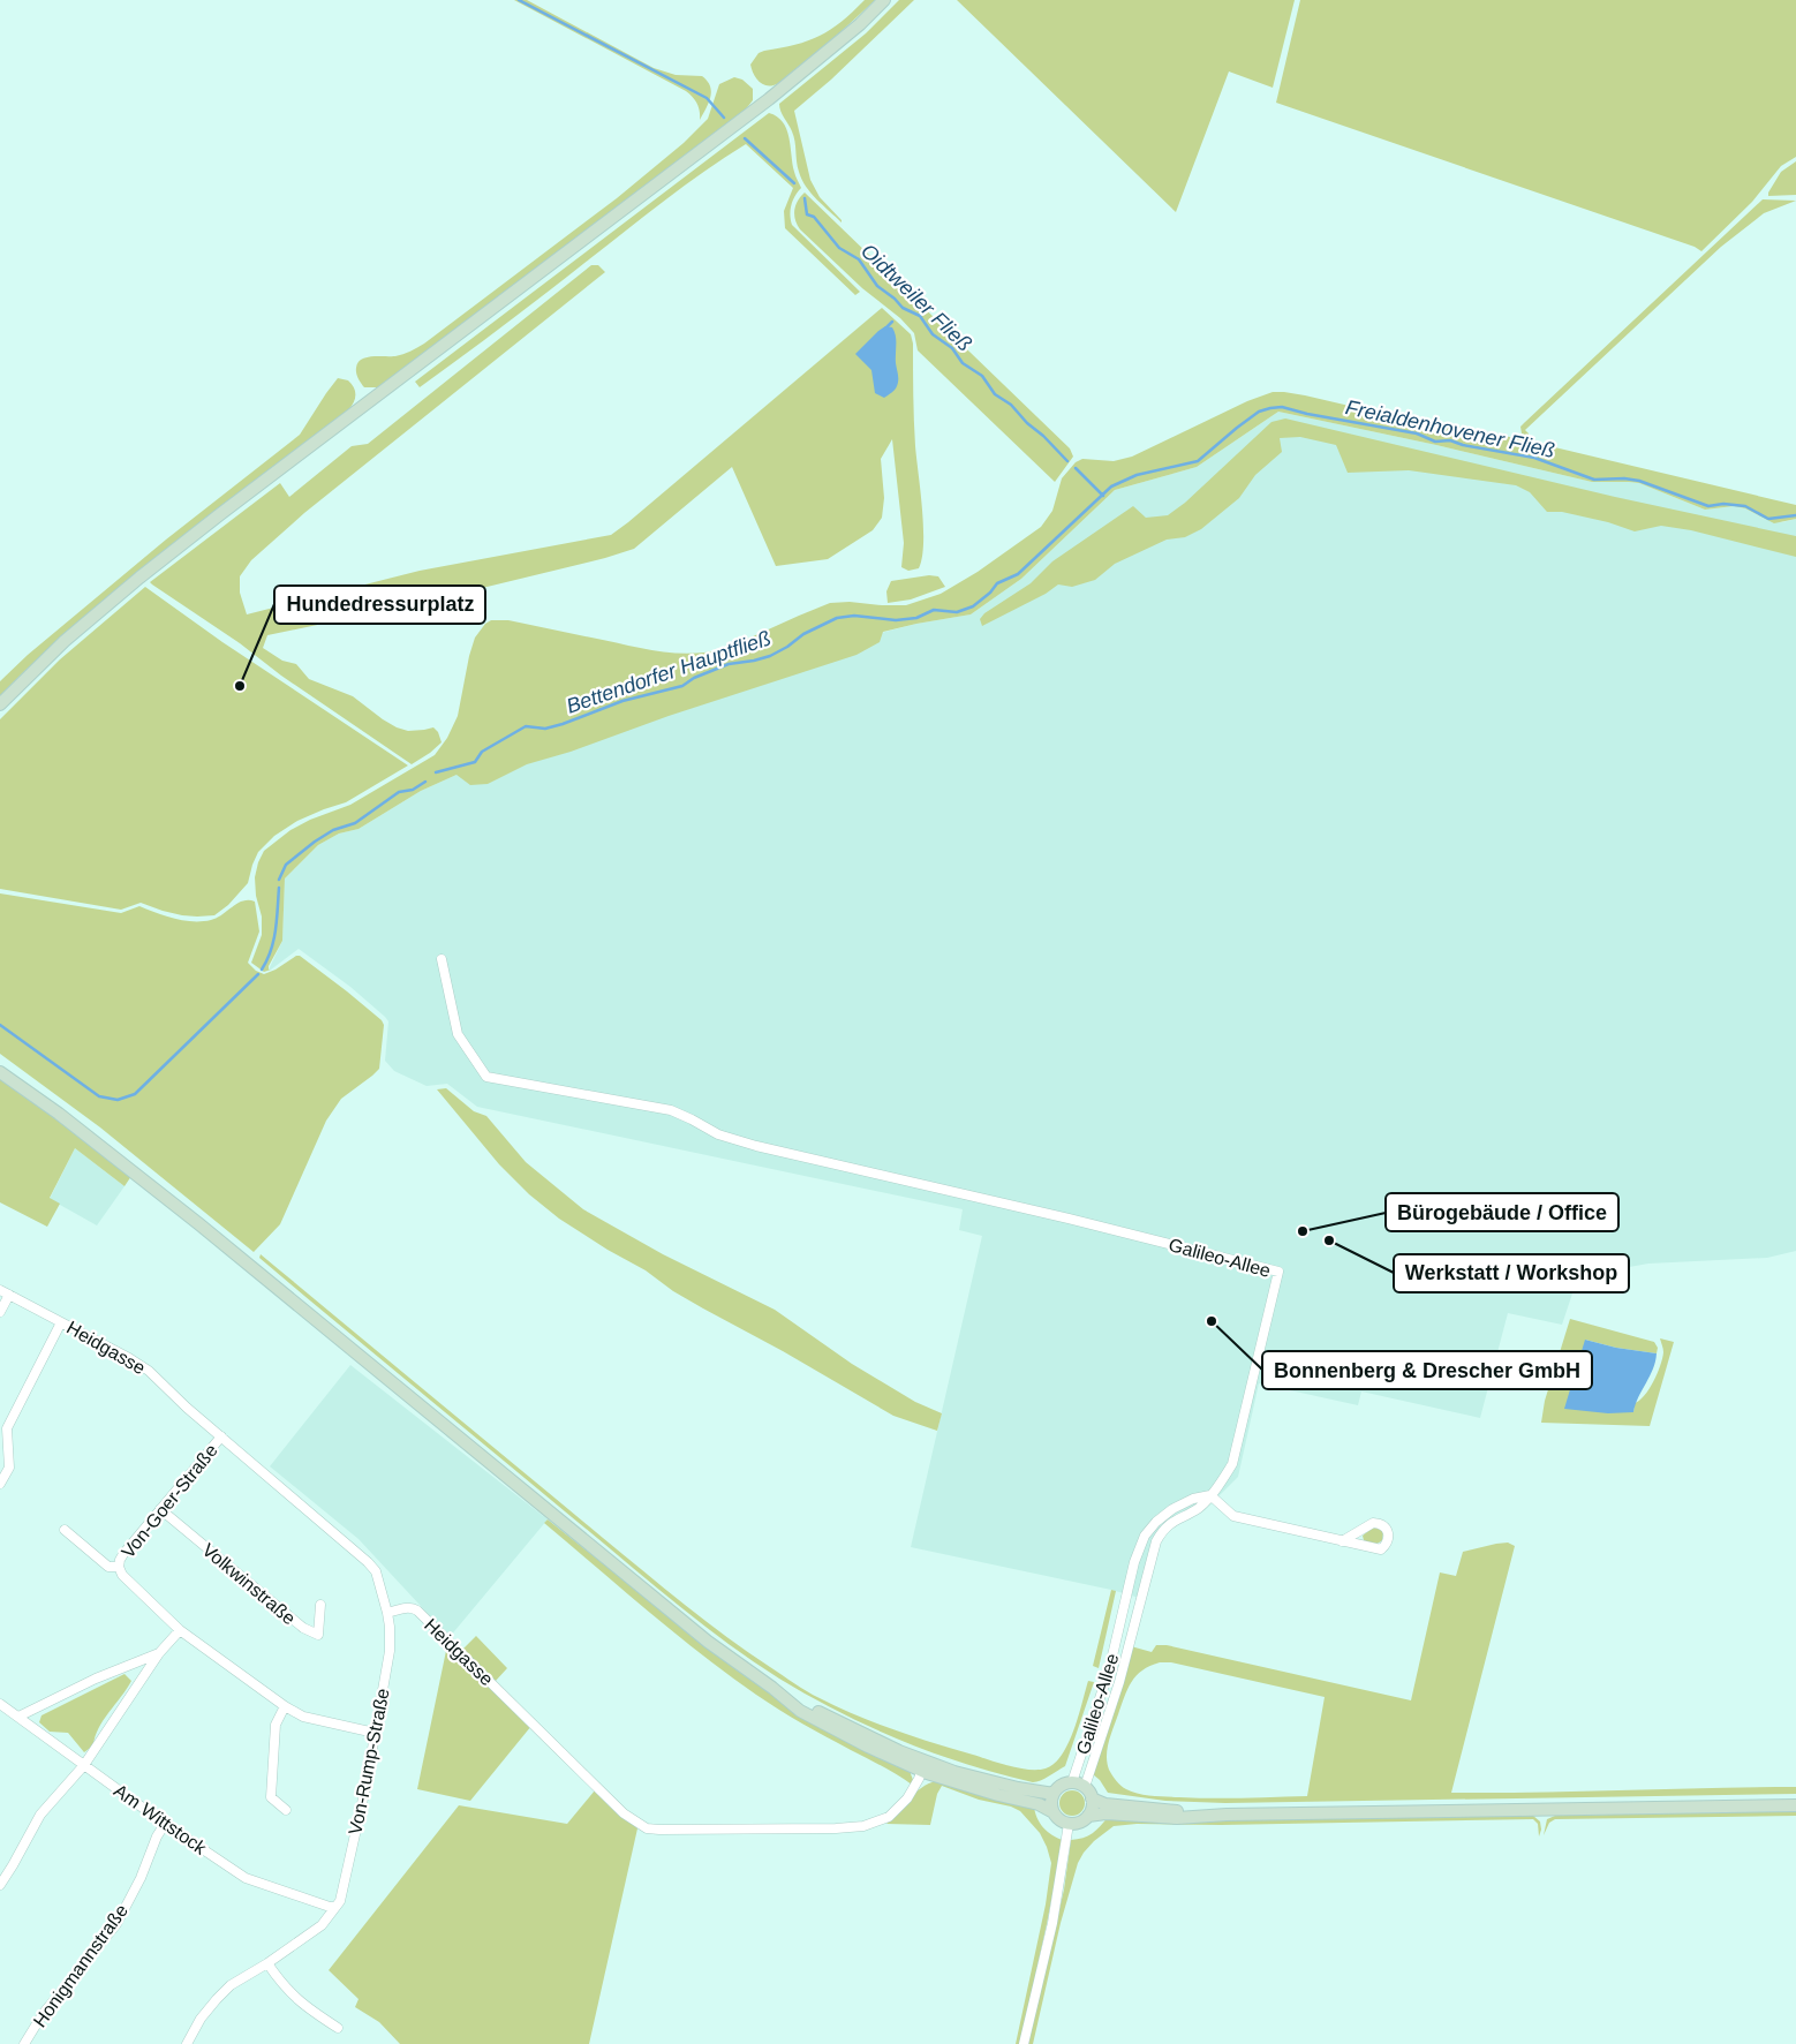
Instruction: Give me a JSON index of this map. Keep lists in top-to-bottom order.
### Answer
{
  "streets": {
    "street": [
      "Galileo-Allee",
      "Heidgasse",
      "Von-Goer-Straße",
      "Volkwinstraße",
      "Von-Rump-Straße",
      "Am Wittstock",
      "Honigmannstraße"
    ]
  },
  "crossings": [
    ["Heidgasse", "Von-Goer-Straße"],
    ["Heidgasse", "Von-Rump-Straße"],
    ["Von-Goer-Straße", "Volkwinstraße"],
    ["Von-Rump-Straße", "Am Wittstock"],
    ["Am Wittstock", "Honigmannstraße"]
  ],
  "water": ["Oidtweiler Fließ", "Freialdenhovener Fließ", "Bettendorfer Hauptfließ"],
  "places": [
    "Hundedressurplatz",
    "Bürogebäude / Office",
    "Werkstatt / Workshop",
    "Bonnenberg & Drescher GmbH"
  ]
}
